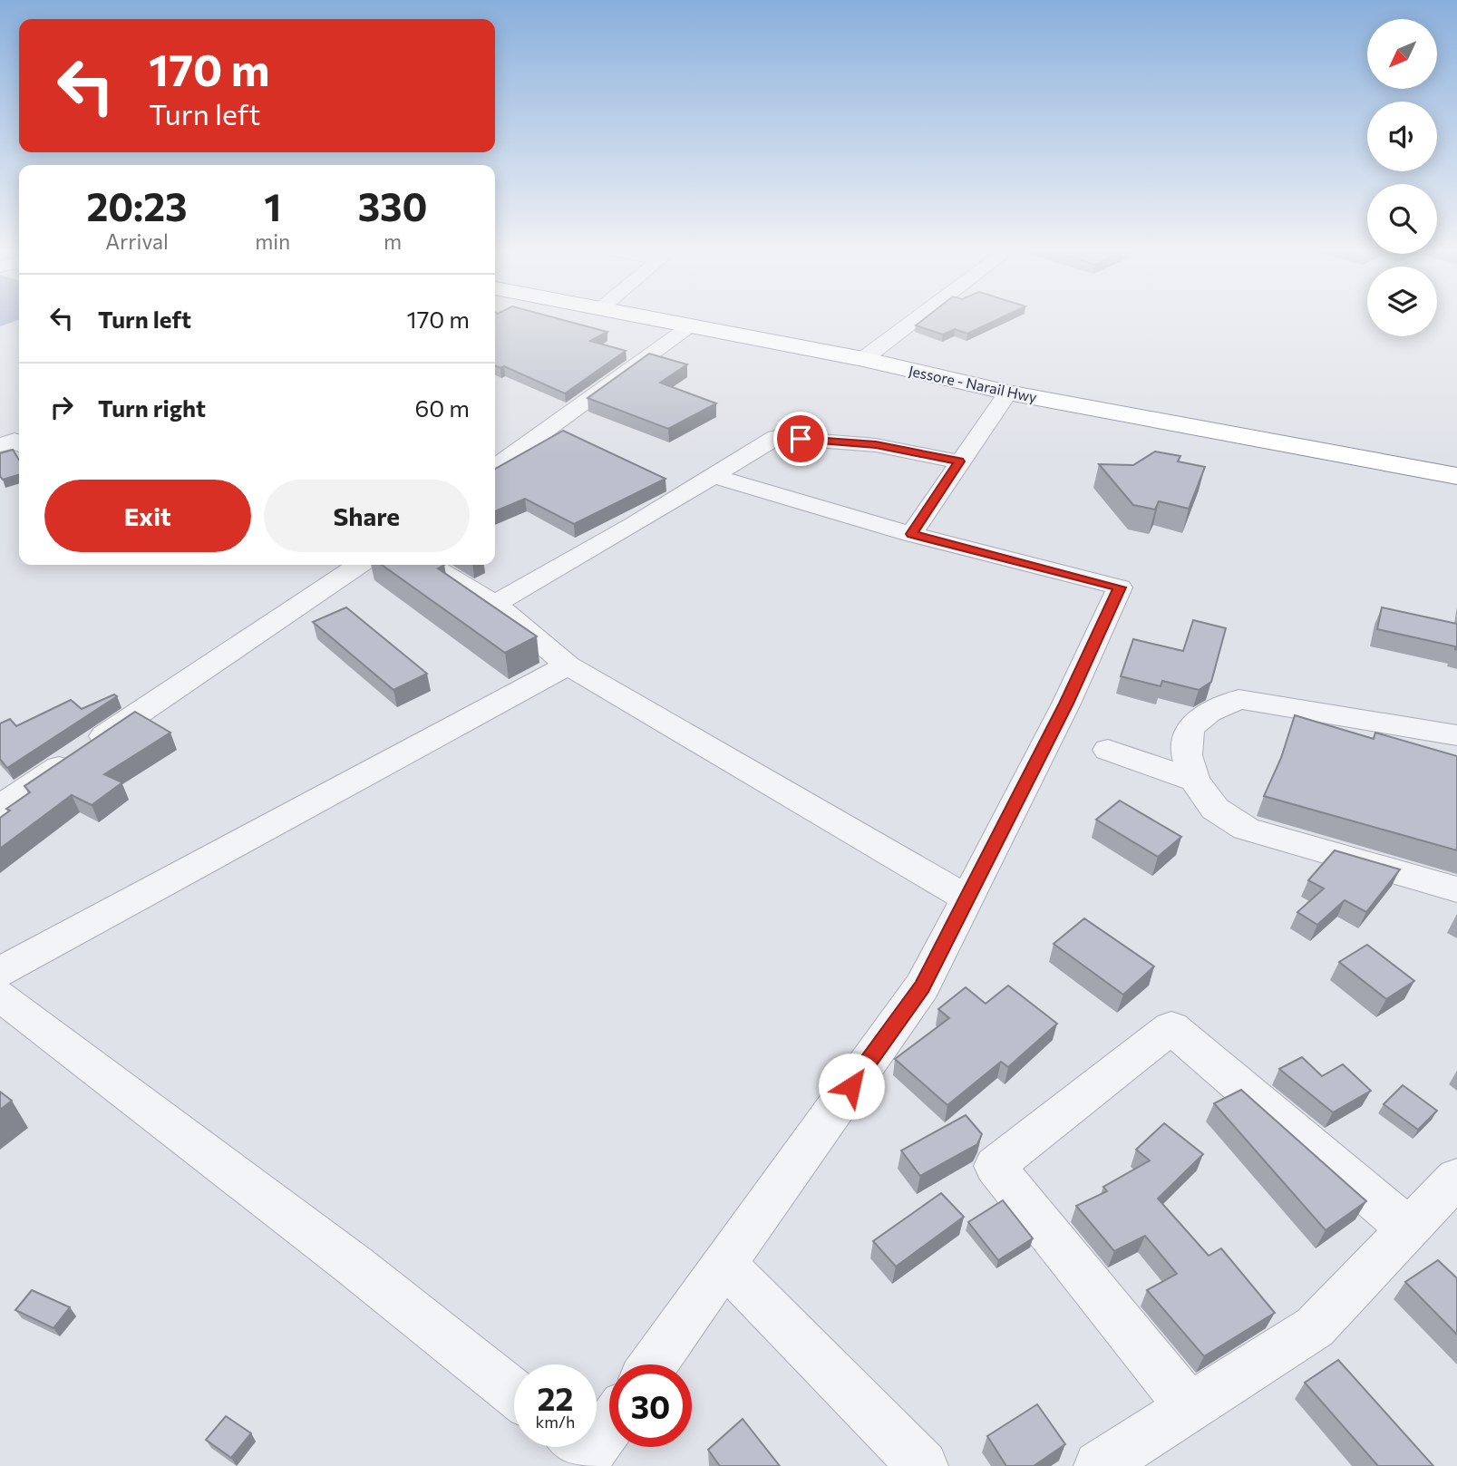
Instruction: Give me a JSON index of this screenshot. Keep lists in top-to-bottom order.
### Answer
{
  "streets": {
    "highway": ["Jessore - Narail Hwy"]
  },
  "north": "bottom left",
  "page": {
    "turn": ["170 m", "Turn left"],
    "eta": [
      "20:23",
      "Arrival",
      "1",
      "min",
      "330",
      "m"
    ],
    "list": [
      {
        "name": "Turn left",
        "value": "170 m"
      },
      {
        "name": "Turn right",
        "value": "60 m"
      }
    ],
    "buttons": ["Exit", "Share"],
    "speed": "22 km/h",
    "limit": "30"
  }
}
